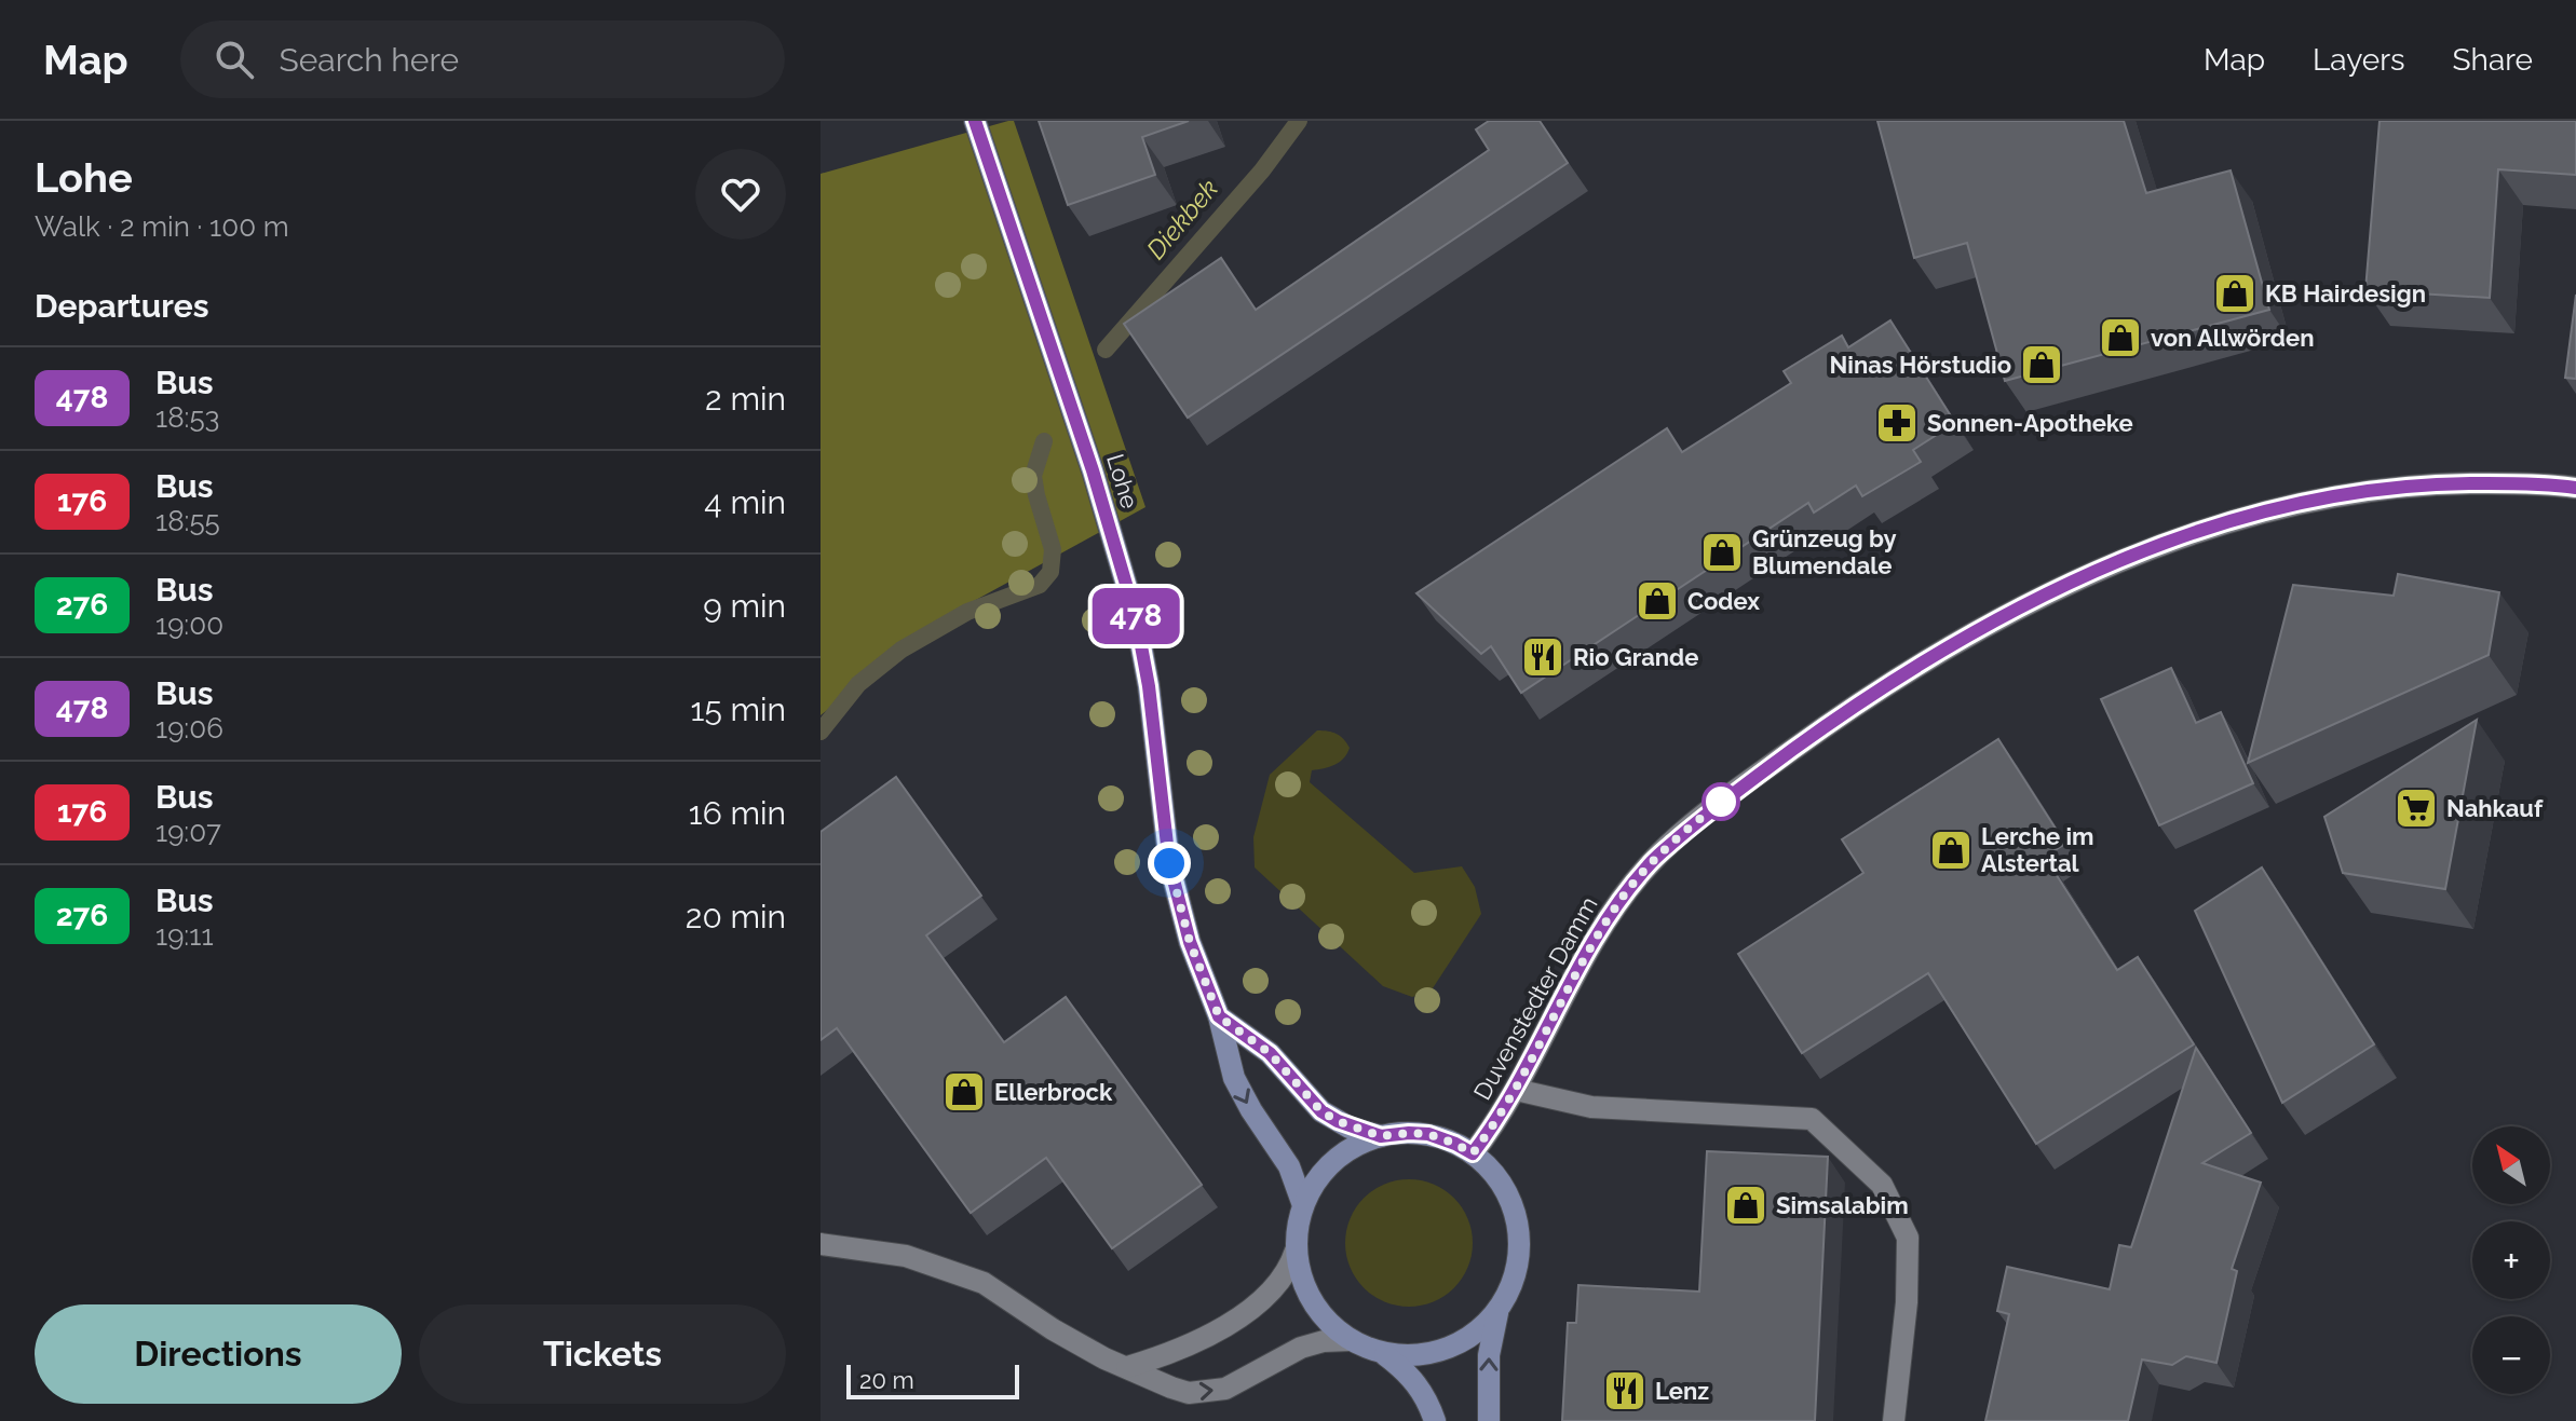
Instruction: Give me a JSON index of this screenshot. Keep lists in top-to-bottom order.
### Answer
{
  "streets": {
    "main road": ["Lohe"],
    "street": ["Duvenstedter Damm"]
  },
  "crossings": [
    ["Lohe", "Duvenstedter Damm"]
  ],
  "water": ["Diekbek"],
  "places": {
    "shop": [
      "KB Hairdesign",
      "von Allwörden",
      "Ninas Hörstudio",
      "Grünzeug by Blumendale",
      "Codex",
      "Lerche im Alstertal",
      "Ellerbrock",
      "Simsalabim"
    ],
    "pharmacy": ["Sonnen-Apotheke"],
    "restaurant": ["Rio Grande", "Lenz"],
    "supermarket": ["Nahkauf"]
  },
  "lines": ["bus line 478"],
  "scale_bar": "20 m",
  "north": "top left",
  "page": {
    "header": "Map",
    "search": "Search here",
    "nav": ["Map", "Layers", "Share"],
    "heading": [
      ["Lohe", "Walk · 2 min · 100 m"],
      "Departures"
    ],
    "on_map": "478",
    "list": [
      {
        "mark": "478",
        "name": "Bus",
        "note": "18:53",
        "value": "2 min"
      },
      {
        "mark": "176",
        "name": "Bus",
        "note": "18:55",
        "value": "4 min"
      },
      {
        "mark": "276",
        "name": "Bus",
        "note": "19:00",
        "value": "9 min"
      },
      {
        "mark": "478",
        "name": "Bus",
        "note": "19:06",
        "value": "15 min"
      },
      {
        "mark": "176",
        "name": "Bus",
        "note": "19:07",
        "value": "16 min"
      },
      {
        "mark": "276",
        "name": "Bus",
        "note": "19:11",
        "value": "20 min"
      }
    ],
    "map_buttons": ["+", "−"],
    "buttons": ["Directions", "Tickets"],
    "scale": "20 m"
  }
}
